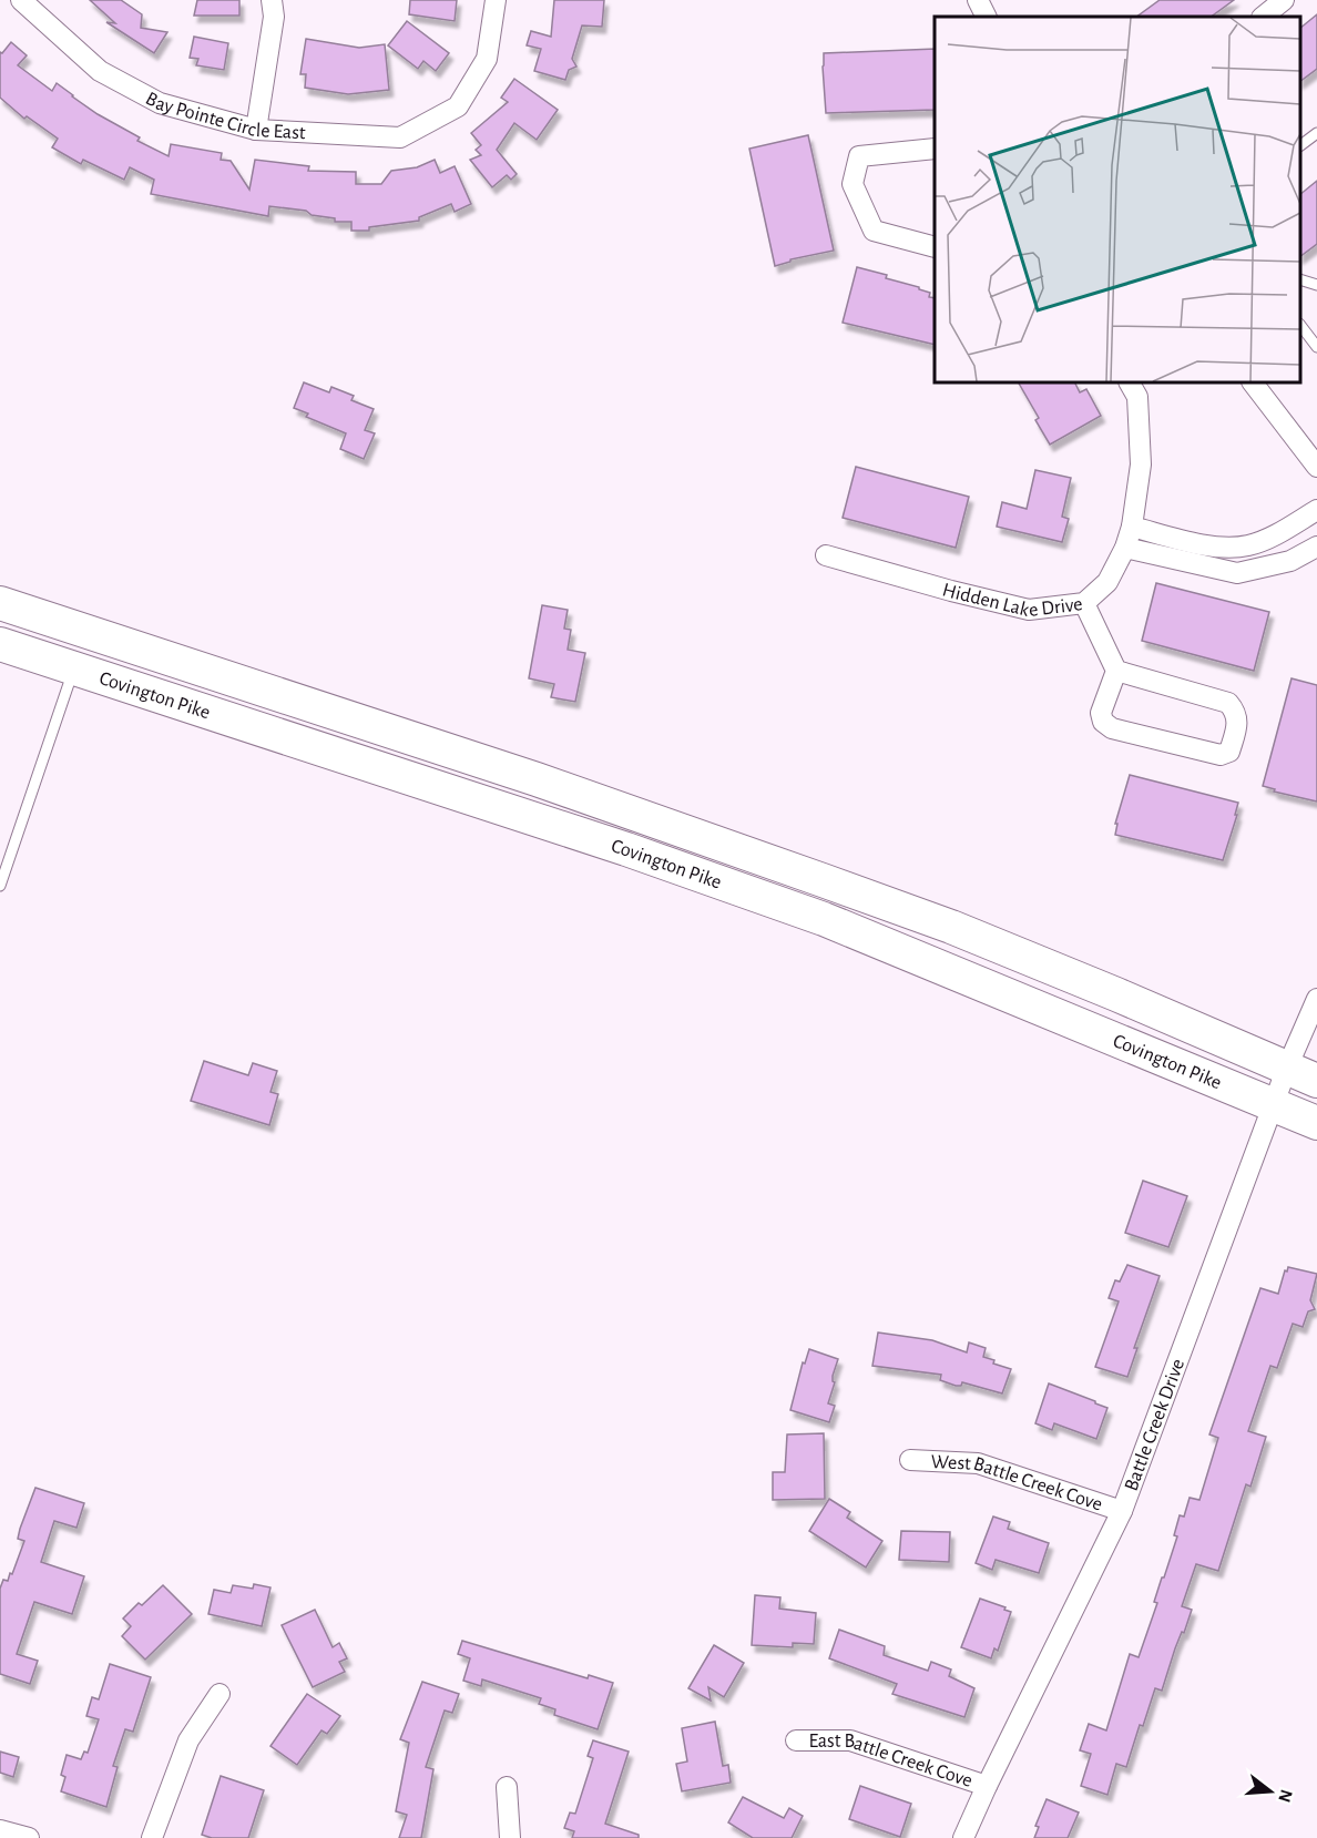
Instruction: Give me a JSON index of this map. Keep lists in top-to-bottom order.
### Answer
{
  "streets": {
    "main road": ["Covington Pike"],
    "street": [
      "Bay Pointe Circle East",
      "Hidden Lake Drive",
      "Battle Creek Drive",
      "West Battle Creek Cove",
      "East Battle Creek Cove"
    ]
  },
  "crossings": [
    ["Covington Pike", "Battle Creek Drive"],
    ["Battle Creek Drive", "West Battle Creek Cove"],
    ["Battle Creek Drive", "East Battle Creek Cove"]
  ],
  "north": "right"
}
